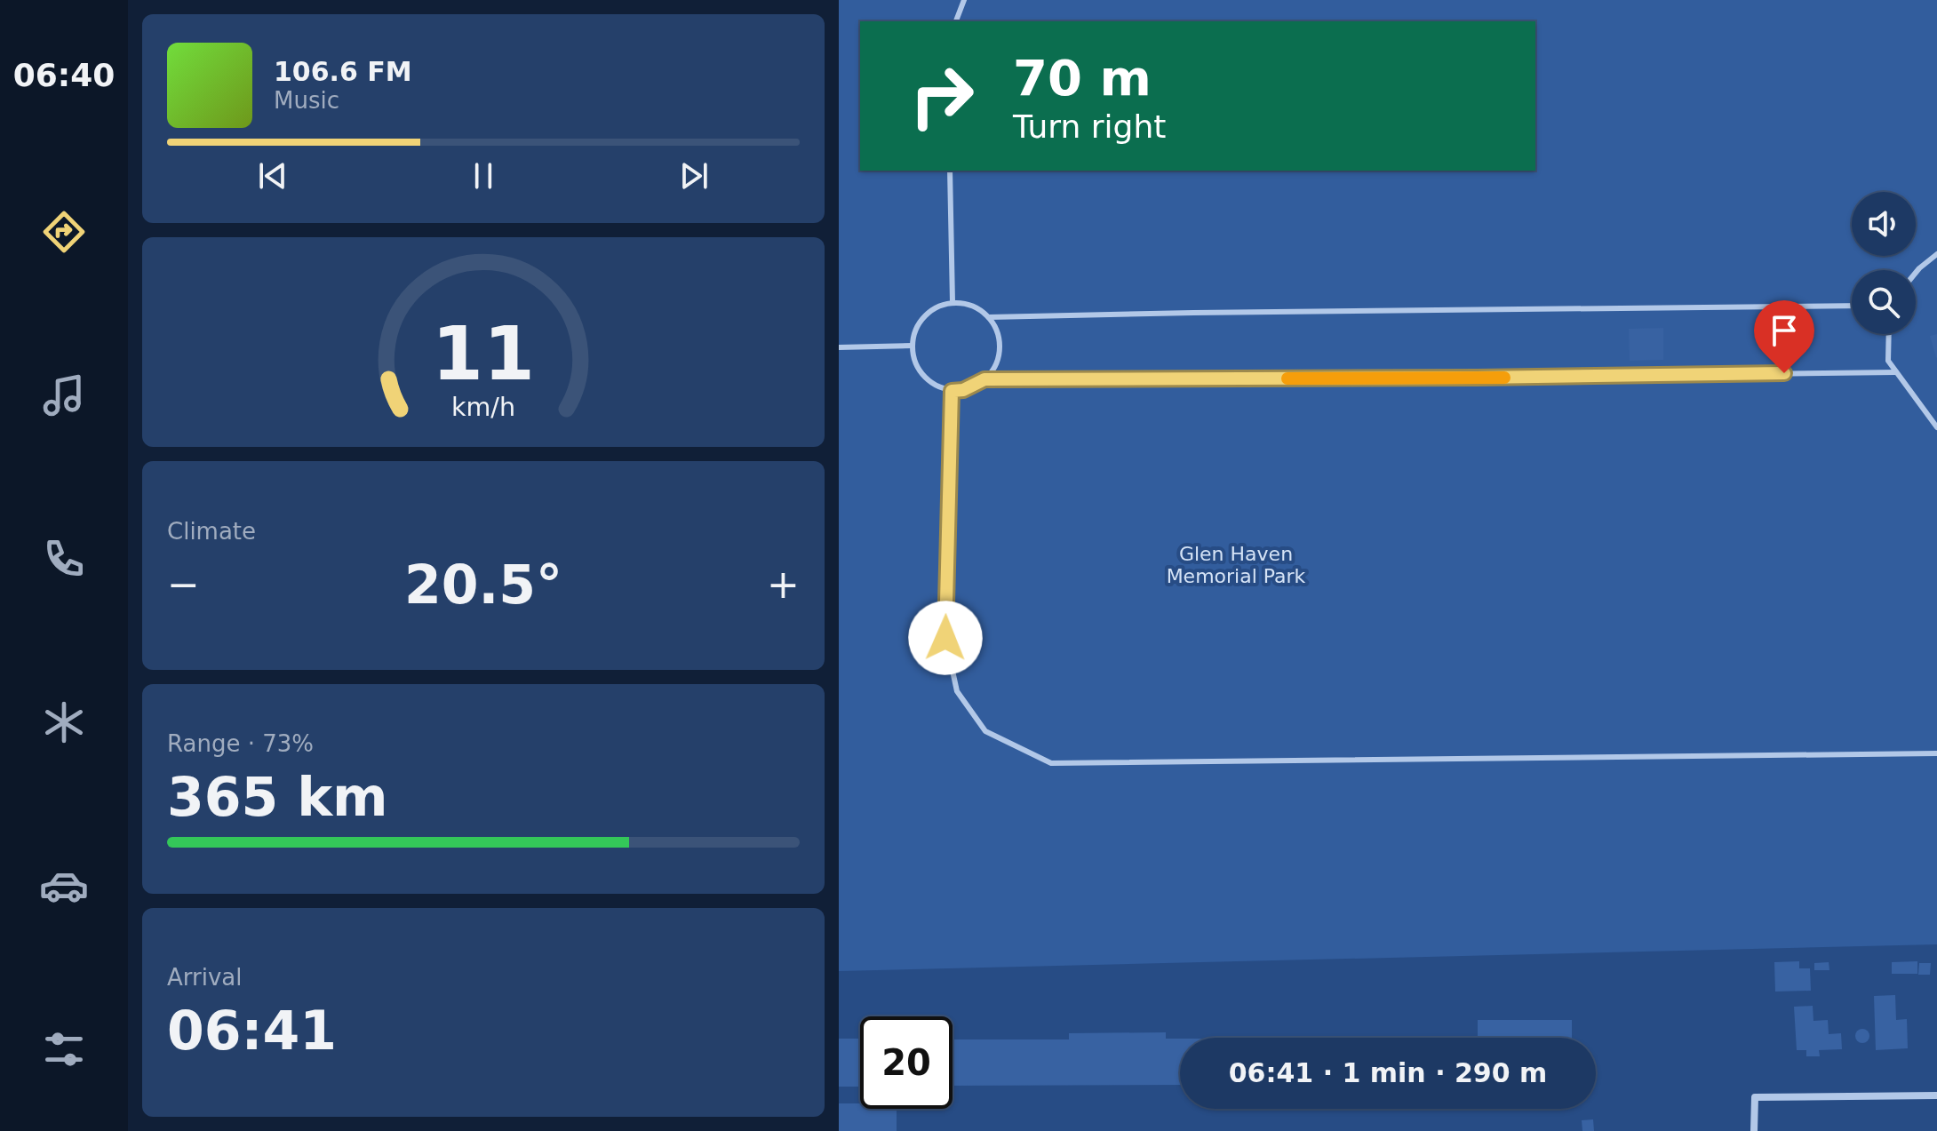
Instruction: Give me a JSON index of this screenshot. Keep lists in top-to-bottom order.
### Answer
{
  "parks": ["Glen Haven Memorial Park"],
  "page": {
    "tabs": "06:40",
    "turn": ["70 m", "Turn right"],
    "song": ["106.6 FM", "Music"],
    "tile": [
      "Climate",
      ["Range · 73%", "365 km"],
      ["Arrival", "06:41"]
    ],
    "heat": ["−", "20.5°", "+"],
    "limit": "20",
    "trip": "06:41 · 1 min · 290 m",
    "gauge": ["11", "km/h"]
  }
}
